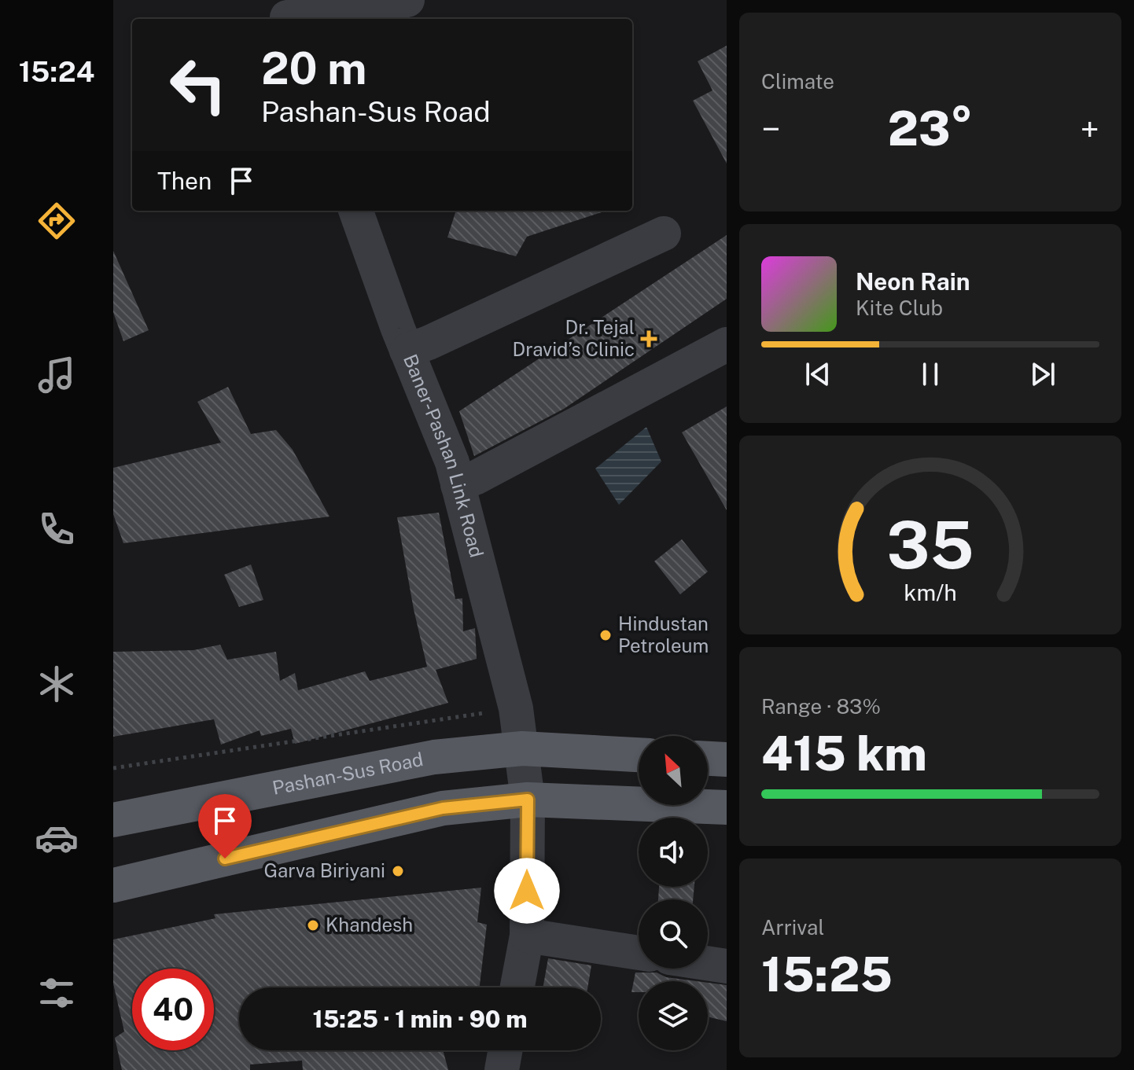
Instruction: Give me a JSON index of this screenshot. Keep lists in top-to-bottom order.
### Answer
{
  "streets": {
    "main road": ["Pashan-Sus Road"],
    "street": ["Baner-Pashan Link Road"]
  },
  "crossings": [
    ["Baner-Pashan Link Road", "Pashan-Sus Road"]
  ],
  "places": {
    "health": ["Dr. Tejal Dravid’s Clinic"],
    "other": ["Hindustan Petroleum", "Garva Biriyani", "Khandesh"]
  },
  "north": "top left",
  "page": {
    "tabs": "15:24",
    "tile": [
      "Climate",
      ["Range · 83%", "415 km"],
      ["Arrival", "15:25"]
    ],
    "turn": ["20 m", "Pashan-Sus Road"],
    "heat": ["−", "23°", "+"],
    "then": "Then",
    "song": ["Neon Rain", "Kite Club"],
    "limit": "40",
    "trip": "15:25 · 1 min · 90 m",
    "gauge": ["35", "km/h"]
  }
}
